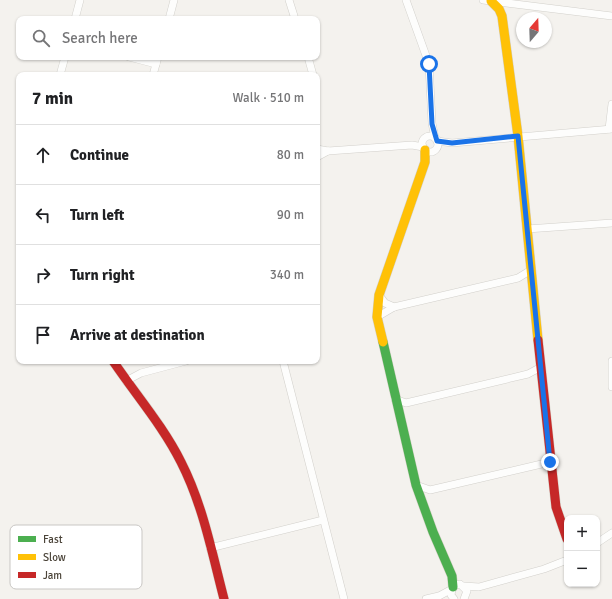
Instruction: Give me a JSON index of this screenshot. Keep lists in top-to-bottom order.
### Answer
{
  "legend": ["Fast", "Slow", "Jam"],
  "north": "top",
  "page": {
    "search": "Search here",
    "heading": ["7 min", "Walk · 510 m"],
    "list": [
      ["Continue", "80 m"],
      ["Turn left", "90 m"],
      ["Turn right", "340 m"],
      "Arrive at destination"
    ],
    "map_buttons": ["+", "−"]
  }
}
